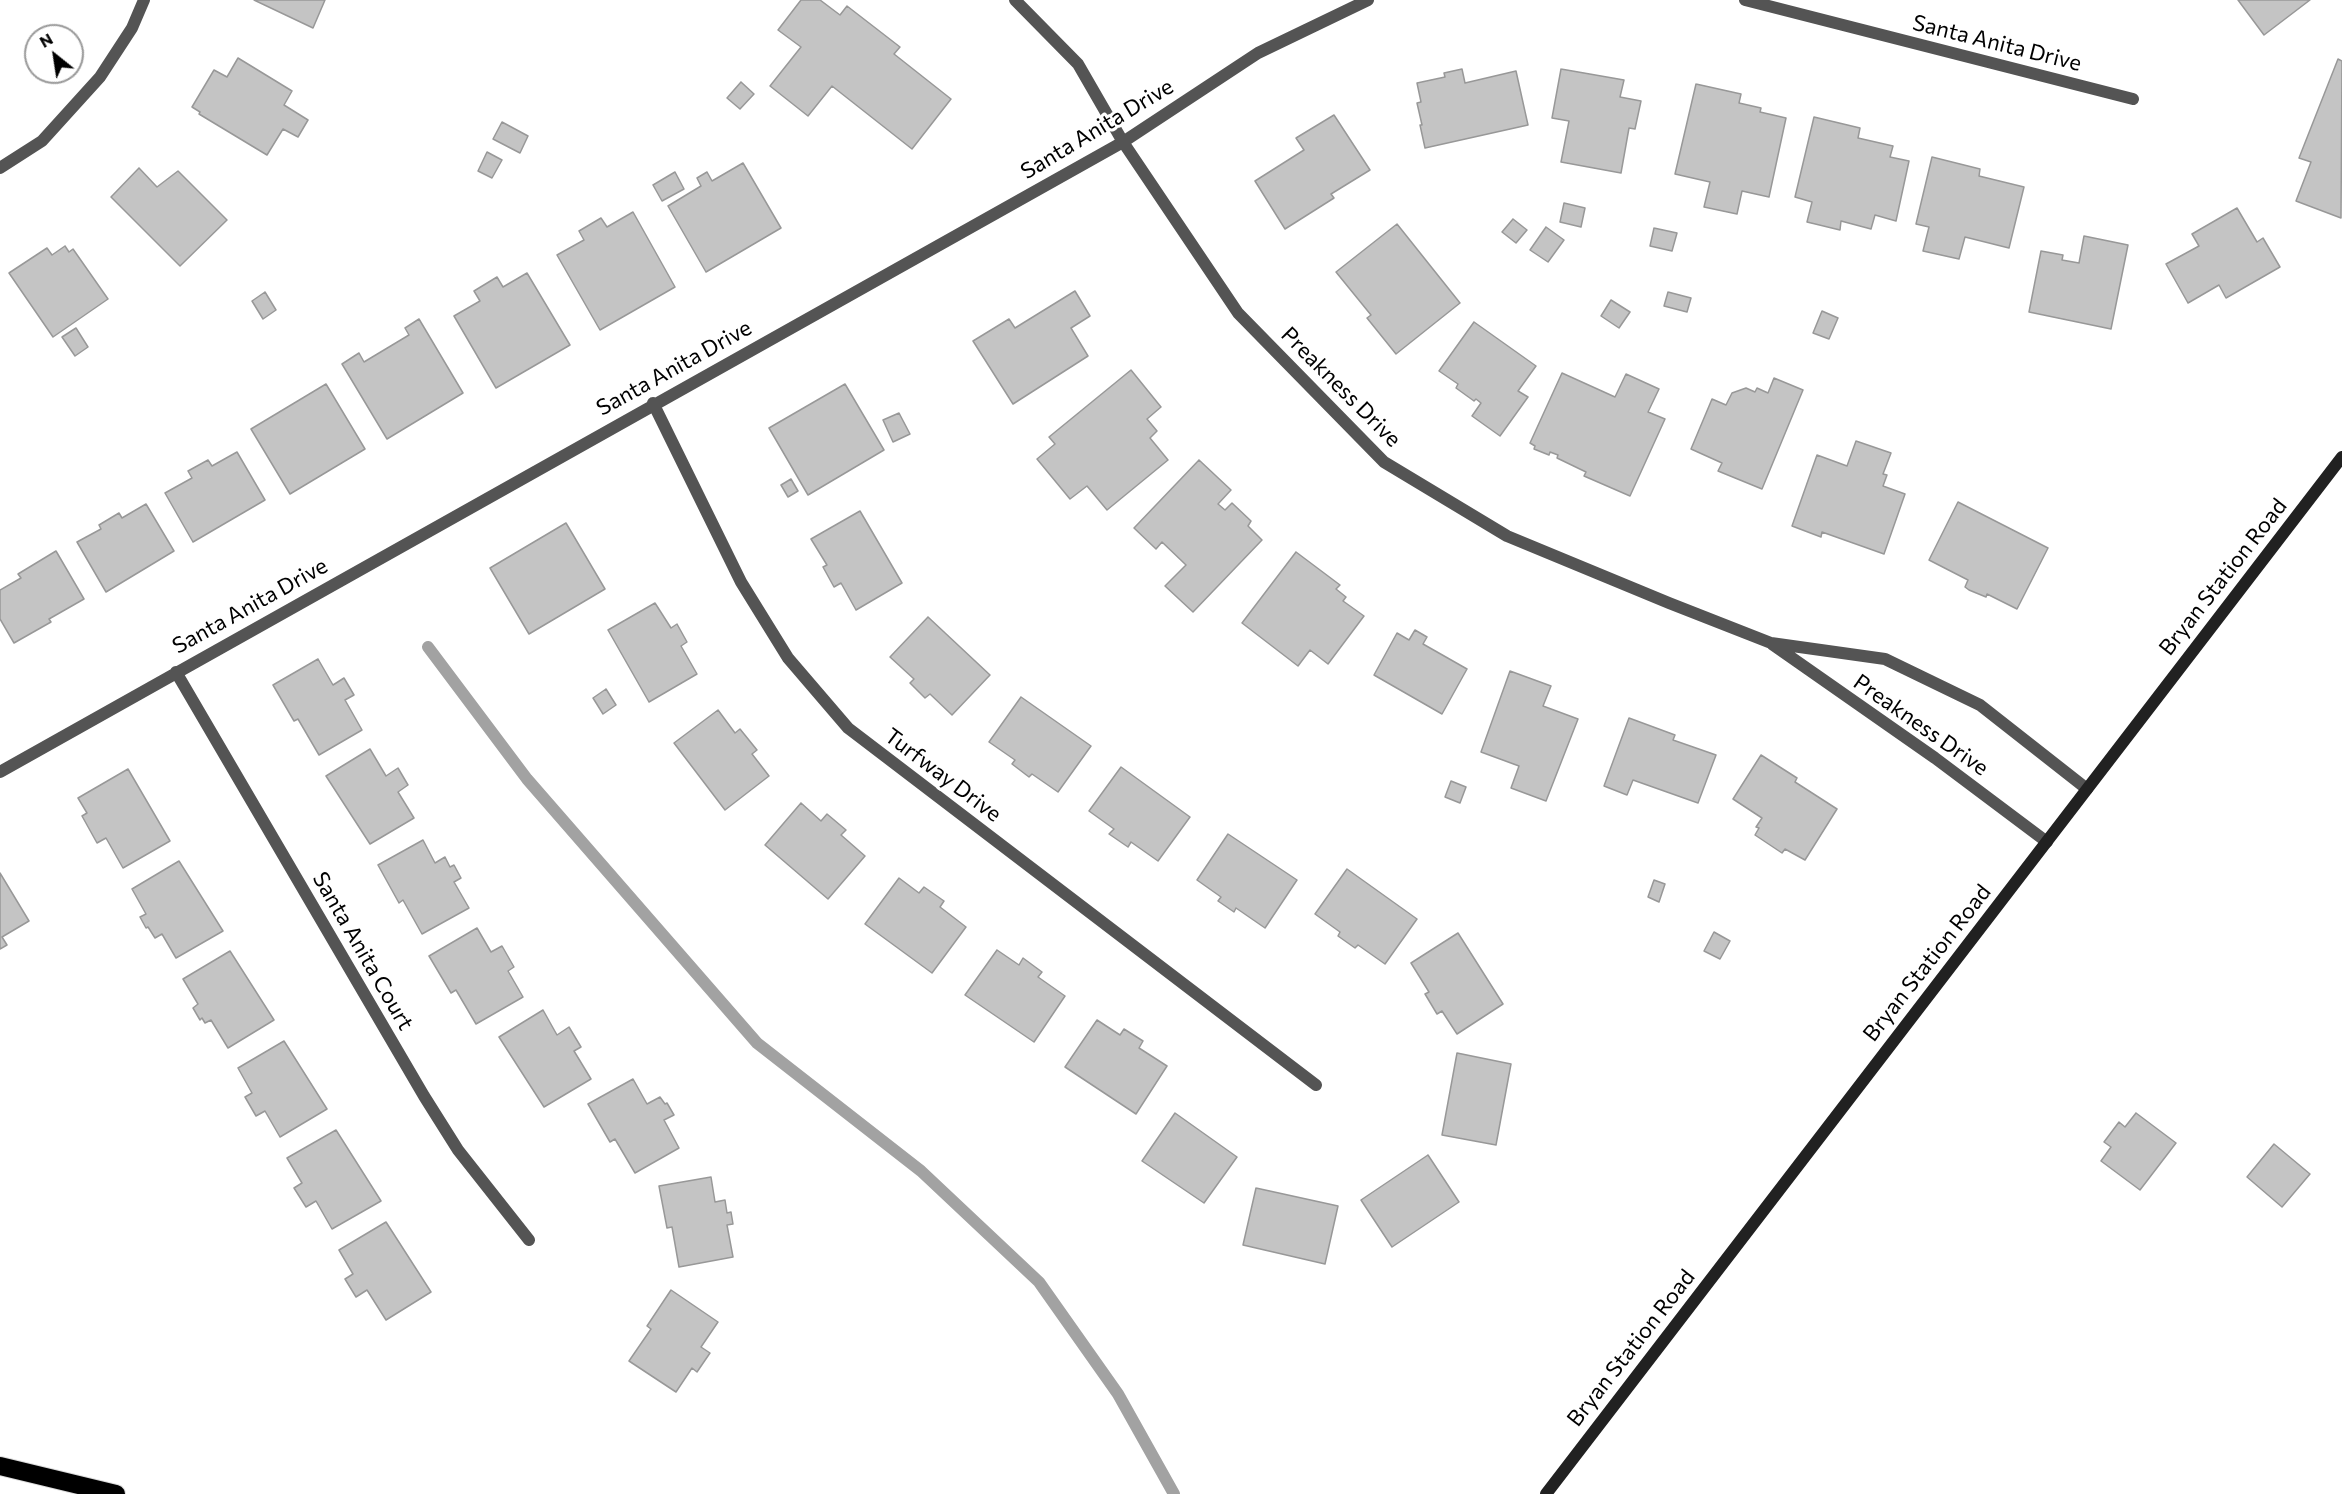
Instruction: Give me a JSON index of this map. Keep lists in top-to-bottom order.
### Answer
{
  "streets": {
    "main road": ["Bryan Station Road"],
    "street": [
      "Santa Anita Drive",
      "Preakness Drive",
      "Turfway Drive",
      "Santa Anita Court"
    ]
  },
  "crossings": [
    ["Santa Anita Drive", "Preakness Drive"],
    ["Santa Anita Drive", "Turfway Drive"],
    ["Santa Anita Drive", "Santa Anita Court"],
    ["Preakness Drive", "Bryan Station Road"]
  ],
  "north": "top left"
}
